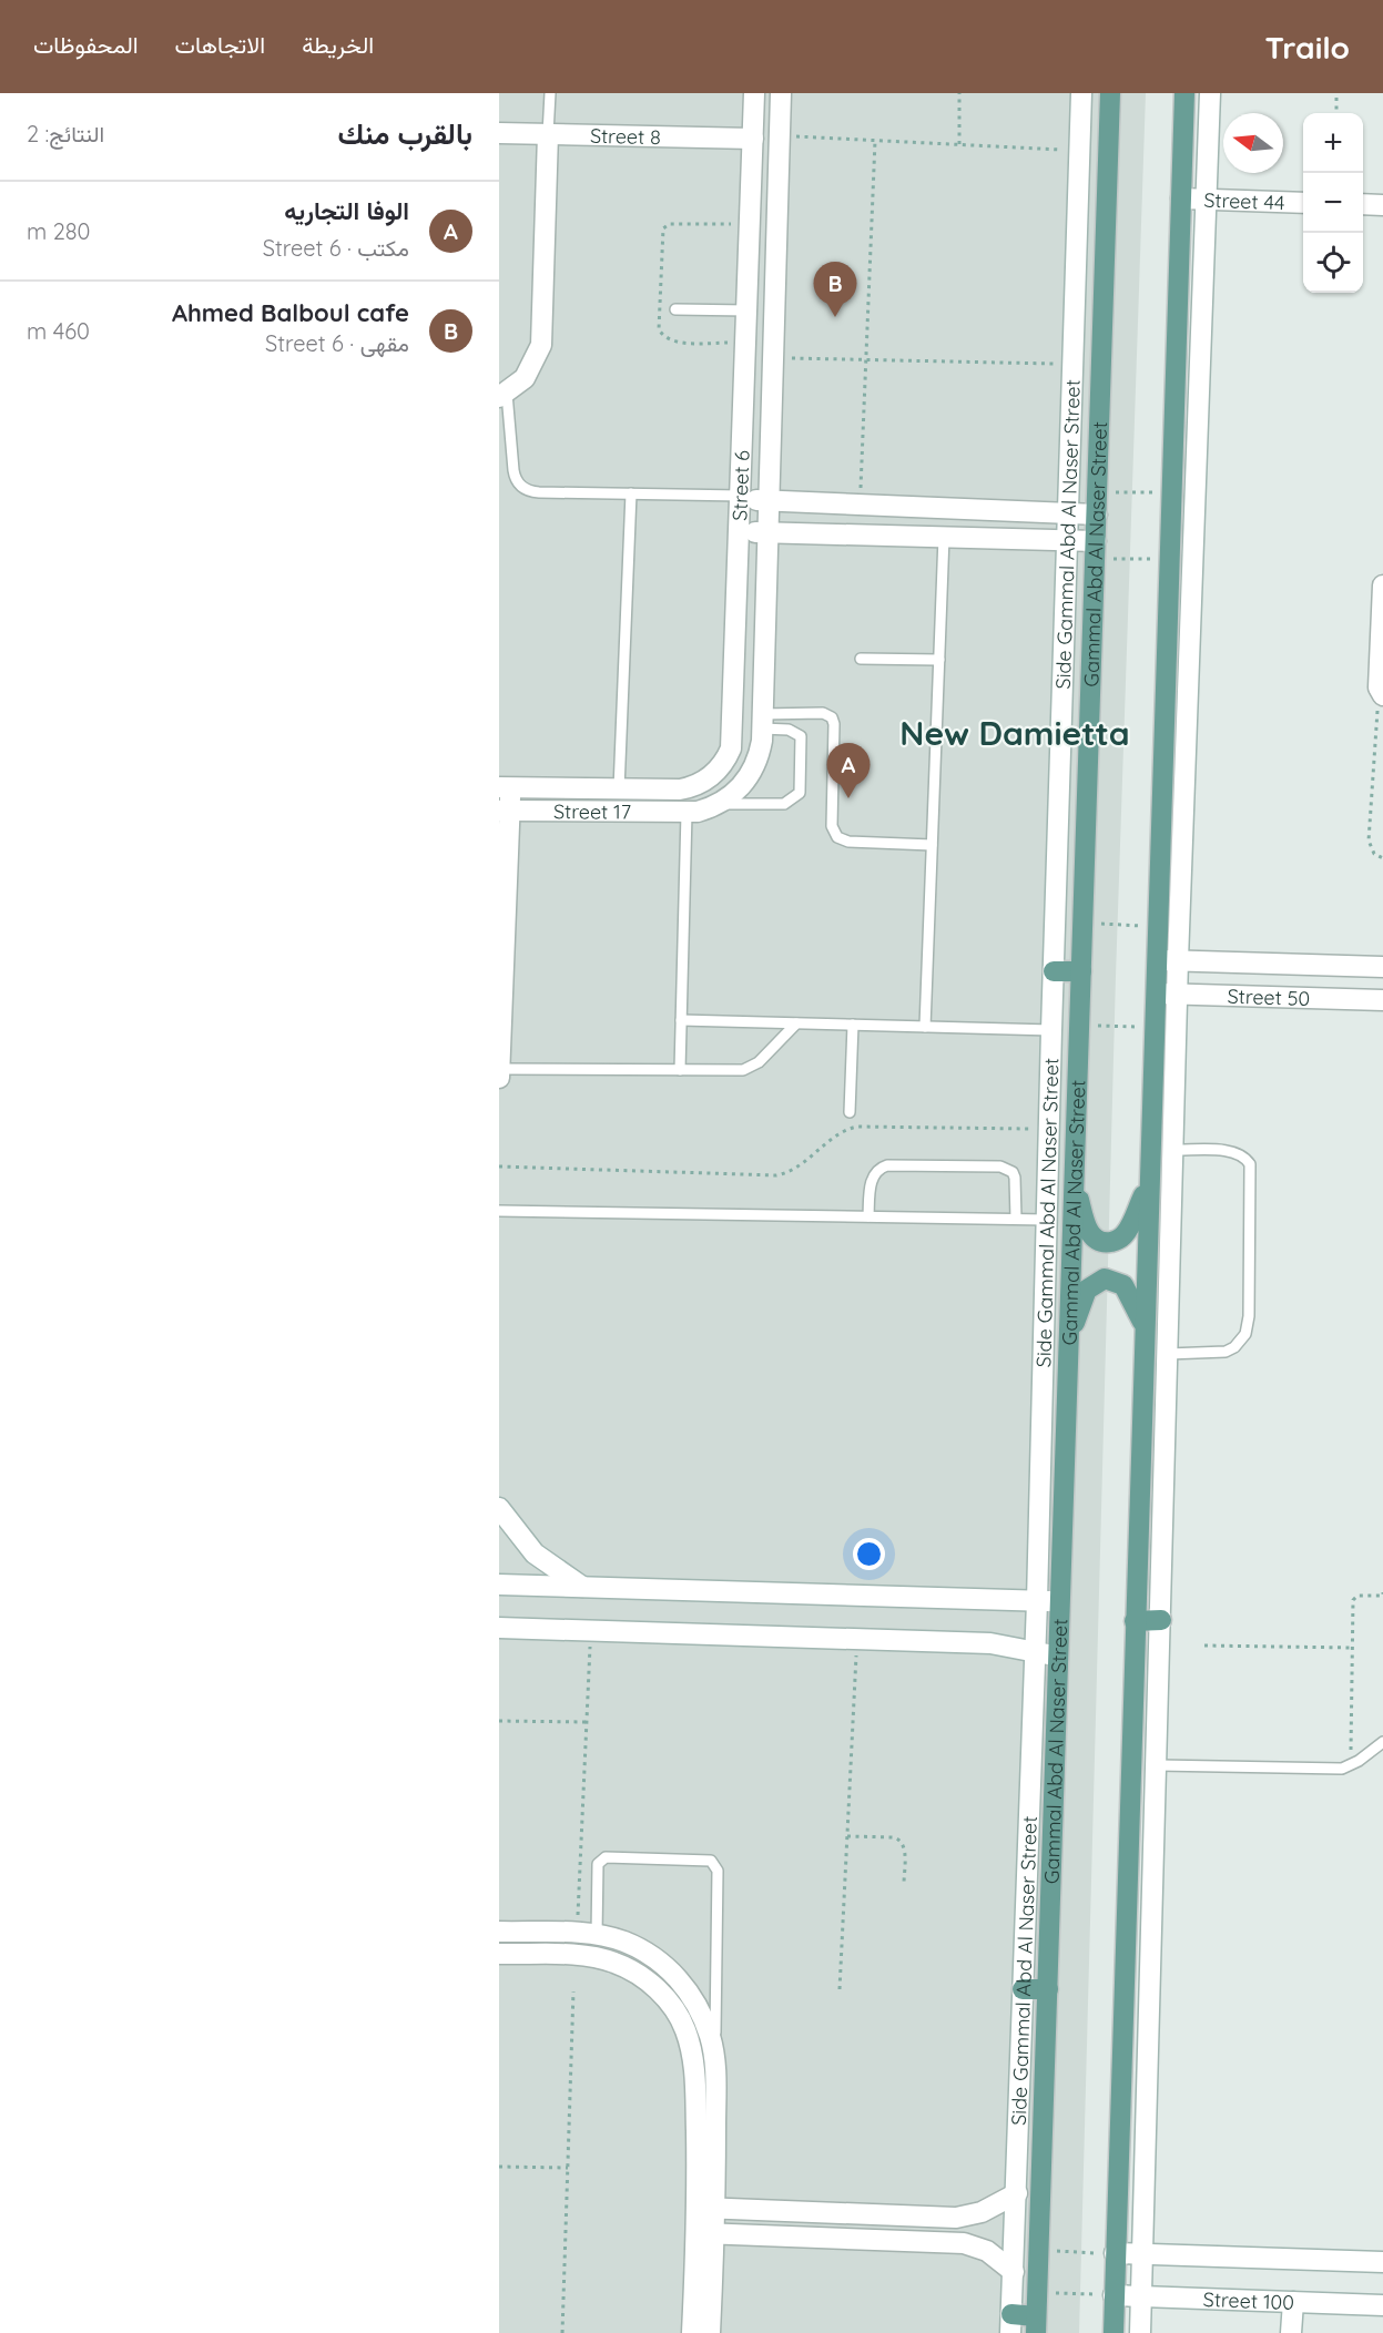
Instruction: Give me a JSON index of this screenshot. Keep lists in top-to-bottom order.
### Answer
{
  "streets": {
    "main road": [
      "Street 8",
      "Street 44",
      "Street 6",
      "Side Gammal Abd Al Naser Street",
      "Gammal Abd Al Naser Street",
      "Street 17",
      "Street 50",
      "Street 100"
    ]
  },
  "crossings": [
    ["Street 8", "Street 6"],
    ["Street 6", "Street 17"]
  ],
  "districts": ["New Damietta"],
  "north": "left",
  "page": {
    "header": "Trailo",
    "nav": ["الخريطة", "الاتجاهات", "المحفوظات"],
    "heading": ["بالقرب منك", "النتائج: 2"],
    "map_buttons": ["+", "−"],
    "list": [
      {
        "mark": "A",
        "name": "الوفا التجاريه",
        "note": "مكتب · Street 6",
        "value": "280 m"
      },
      {
        "mark": "B",
        "name": "Ahmed Balboul cafe",
        "note": "مقهى · Street 6",
        "value": "460 m"
      }
    ],
    "pins": ["B", "A"]
  }
}
